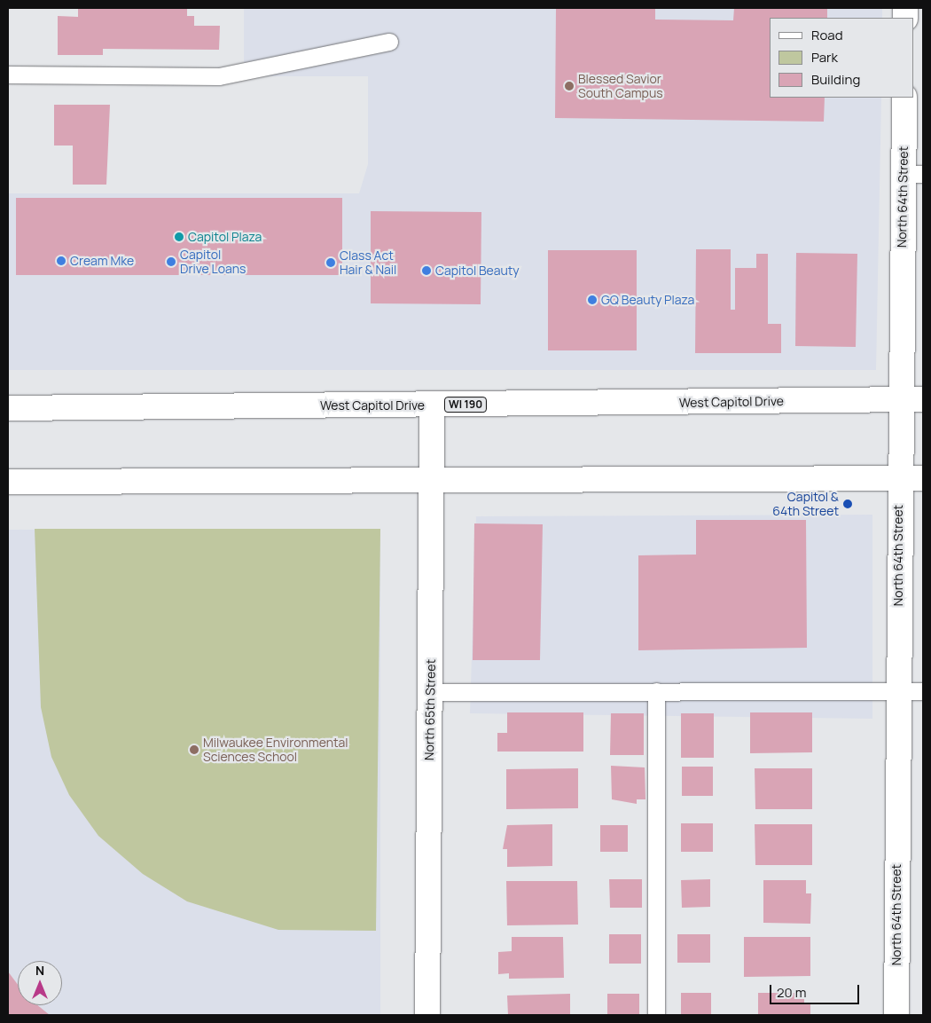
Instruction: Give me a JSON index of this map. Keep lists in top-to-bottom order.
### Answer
{
  "streets": {
    "main road": [
      "North 64th Street",
      "West Capitol Drive",
      "WI 190",
      "North 65th Street"
    ]
  },
  "crossings": [
    ["North 64th Street", "West Capitol Drive"],
    ["West Capitol Drive", "North 65th Street"]
  ],
  "places": [
    "Blessed Savior South Campus",
    "Capitol Plaza",
    "Cream Mke",
    "Capitol Drive Loans",
    "Class Act Hair & Nail",
    "Capitol Beauty",
    "GQ Beauty Plaza",
    "Capitol & 64th Street",
    "Milwaukee Environmental Sciences School"
  ],
  "legend": ["Road", "Park", "Building"],
  "scale_bar": "20 m",
  "north": "top"
}
